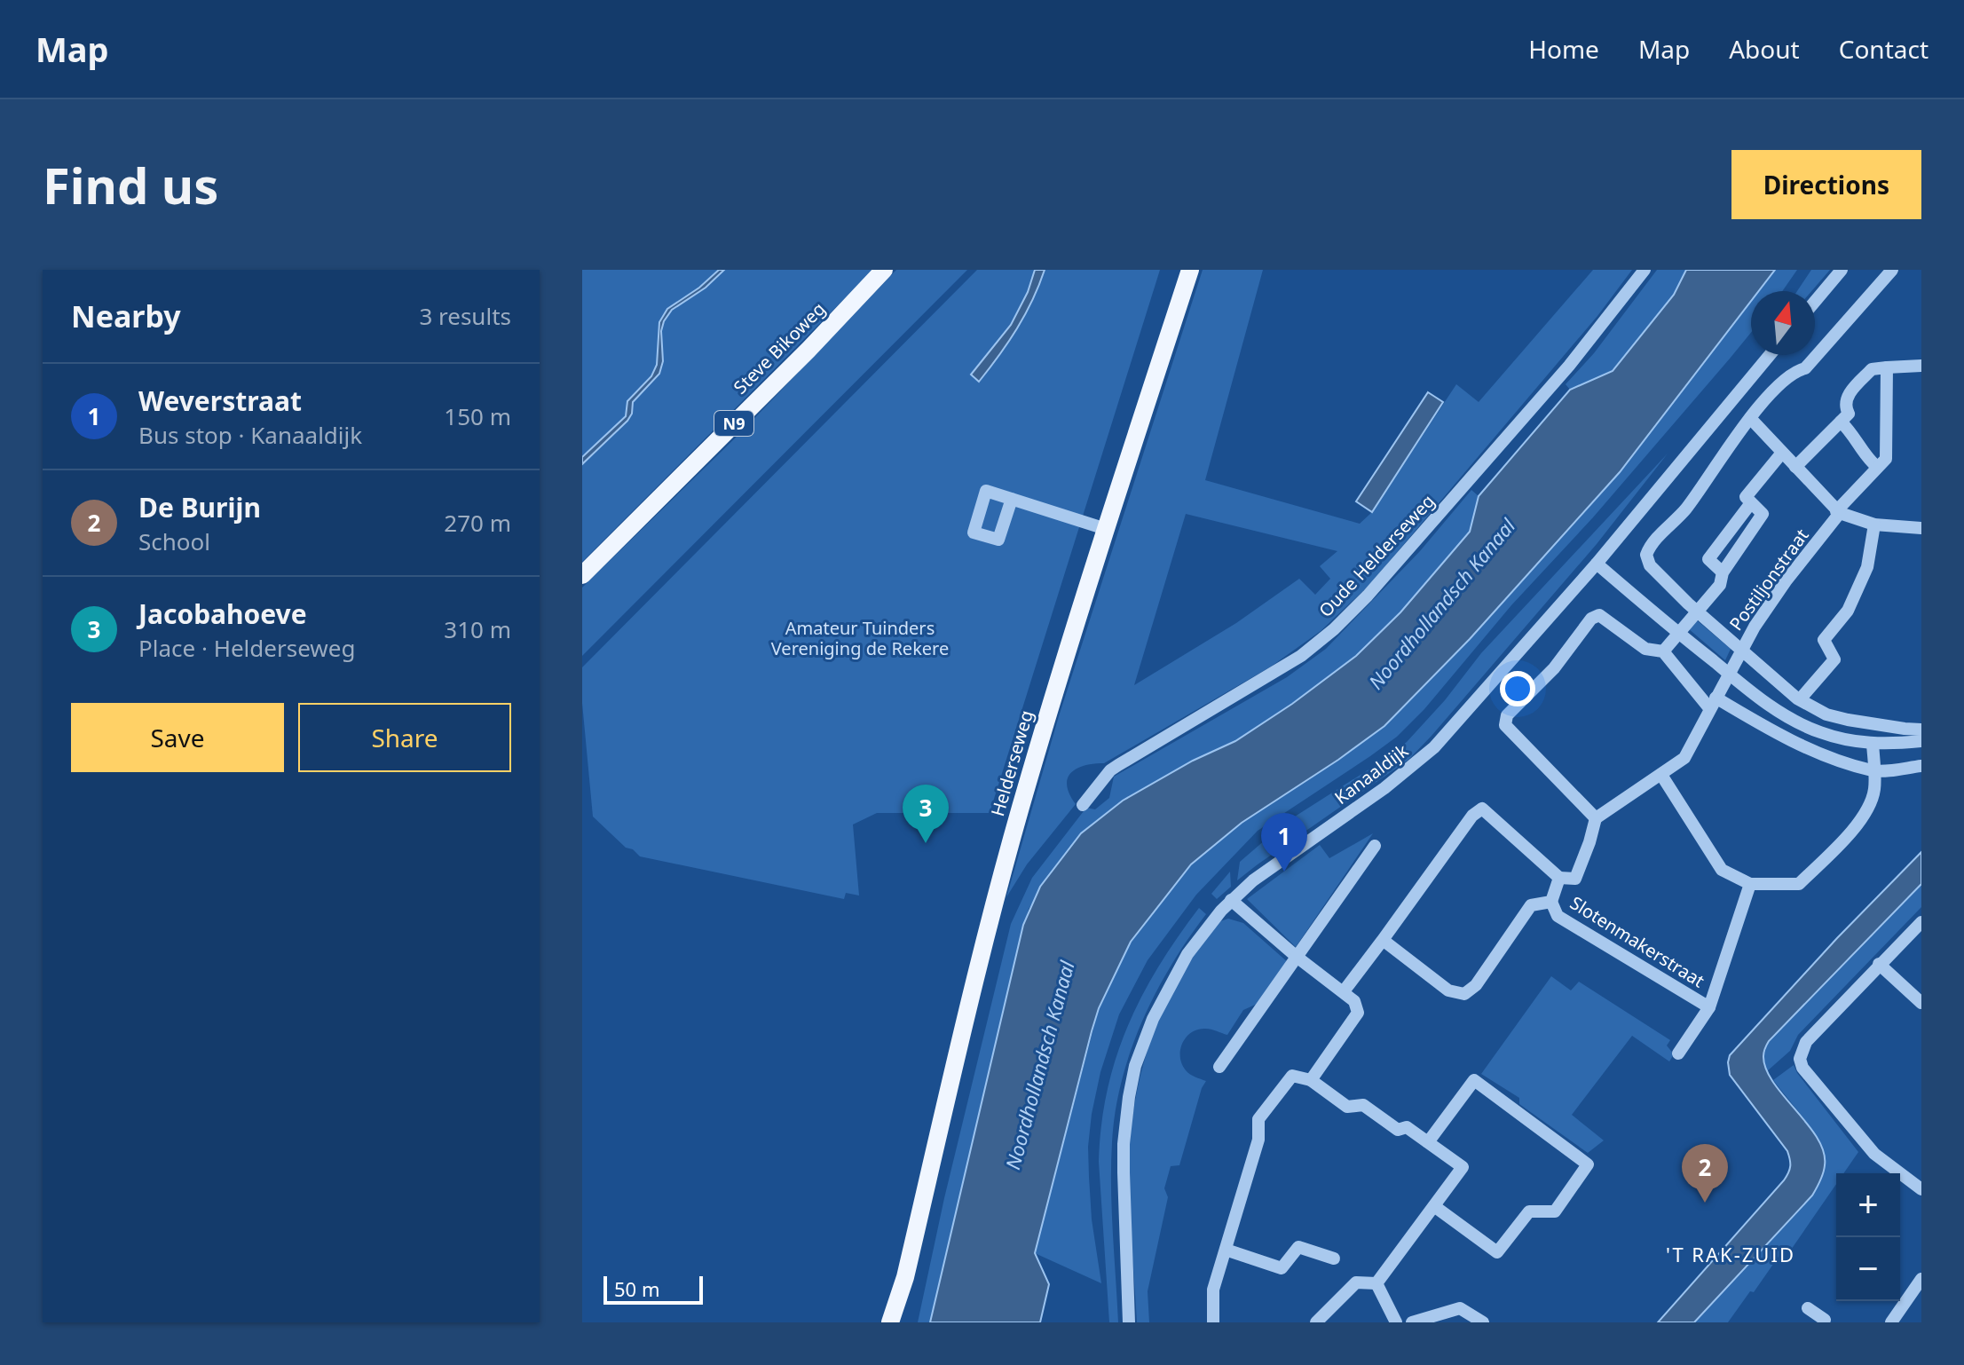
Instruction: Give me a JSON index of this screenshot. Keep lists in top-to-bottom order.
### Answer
{
  "streets": {
    "main road": ["Steve Bikoweg", "N9", "Helderseweg"],
    "street": [
      "Oude Helderseweg",
      "Postiljonstraat",
      "Kanaaldijk",
      "Slotenmakerstraat"
    ]
  },
  "districts": ["'T RAK-ZUID"],
  "water": ["Noordhollandsch Kanaal"],
  "parks": ["Amateur Tuinders Vereniging de Rekere"],
  "scale_bar": "50 m",
  "north": "top",
  "page": {
    "header": "Map",
    "nav": [
      "Home",
      "Map",
      "About",
      "Contact"
    ],
    "buttons": [
      "Directions",
      ["Save", "Share"]
    ],
    "title": "Find us",
    "heading": ["Nearby", "3 results"],
    "list": [
      {
        "mark": "1",
        "name": "Weverstraat",
        "note": "Bus stop · Kanaaldijk",
        "value": "150 m"
      },
      {
        "mark": "2",
        "name": "De Burijn",
        "note": "School",
        "value": "270 m"
      },
      {
        "mark": "3",
        "name": "Jacobahoeve",
        "note": "Place · Helderseweg",
        "value": "310 m"
      }
    ],
    "pins": ["3", "1", "2"],
    "map_buttons": ["+", "−"],
    "scale": "50 m"
  }
}
